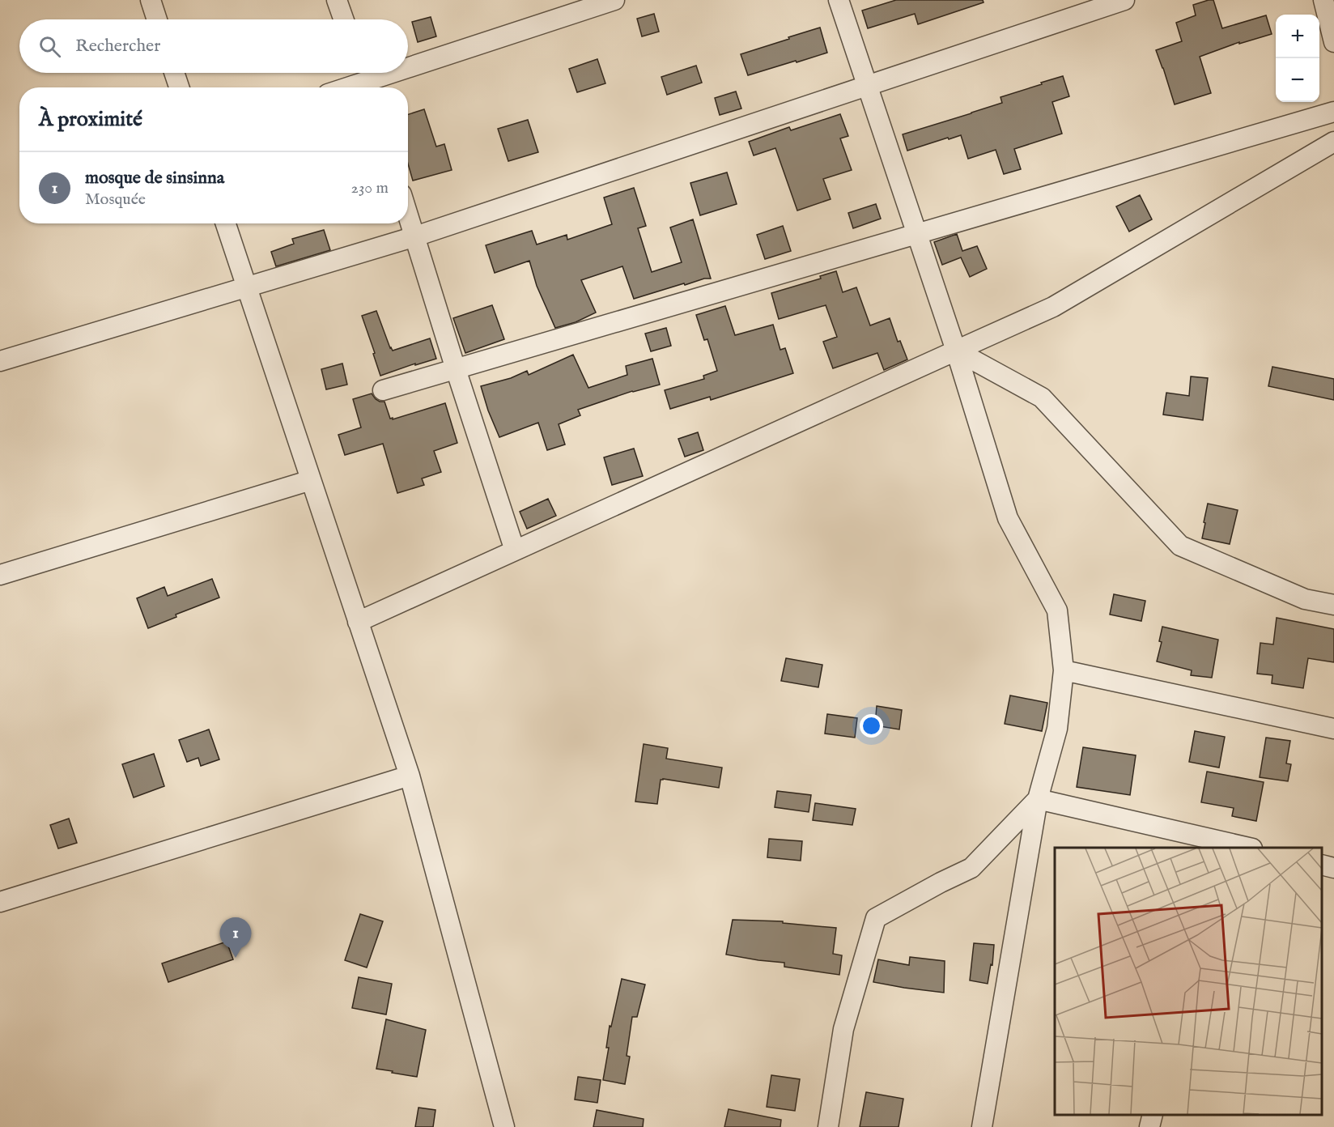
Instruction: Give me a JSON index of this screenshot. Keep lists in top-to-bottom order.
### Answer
{
  "page": {
    "map_buttons": ["+", "−"],
    "search": "Rechercher",
    "heading": "À proximité",
    "list": [
      {
        "mark": "1",
        "name": "mosque de sinsinna",
        "note": "Mosquée",
        "value": "230 m"
      }
    ],
    "pins": "1"
  }
}
